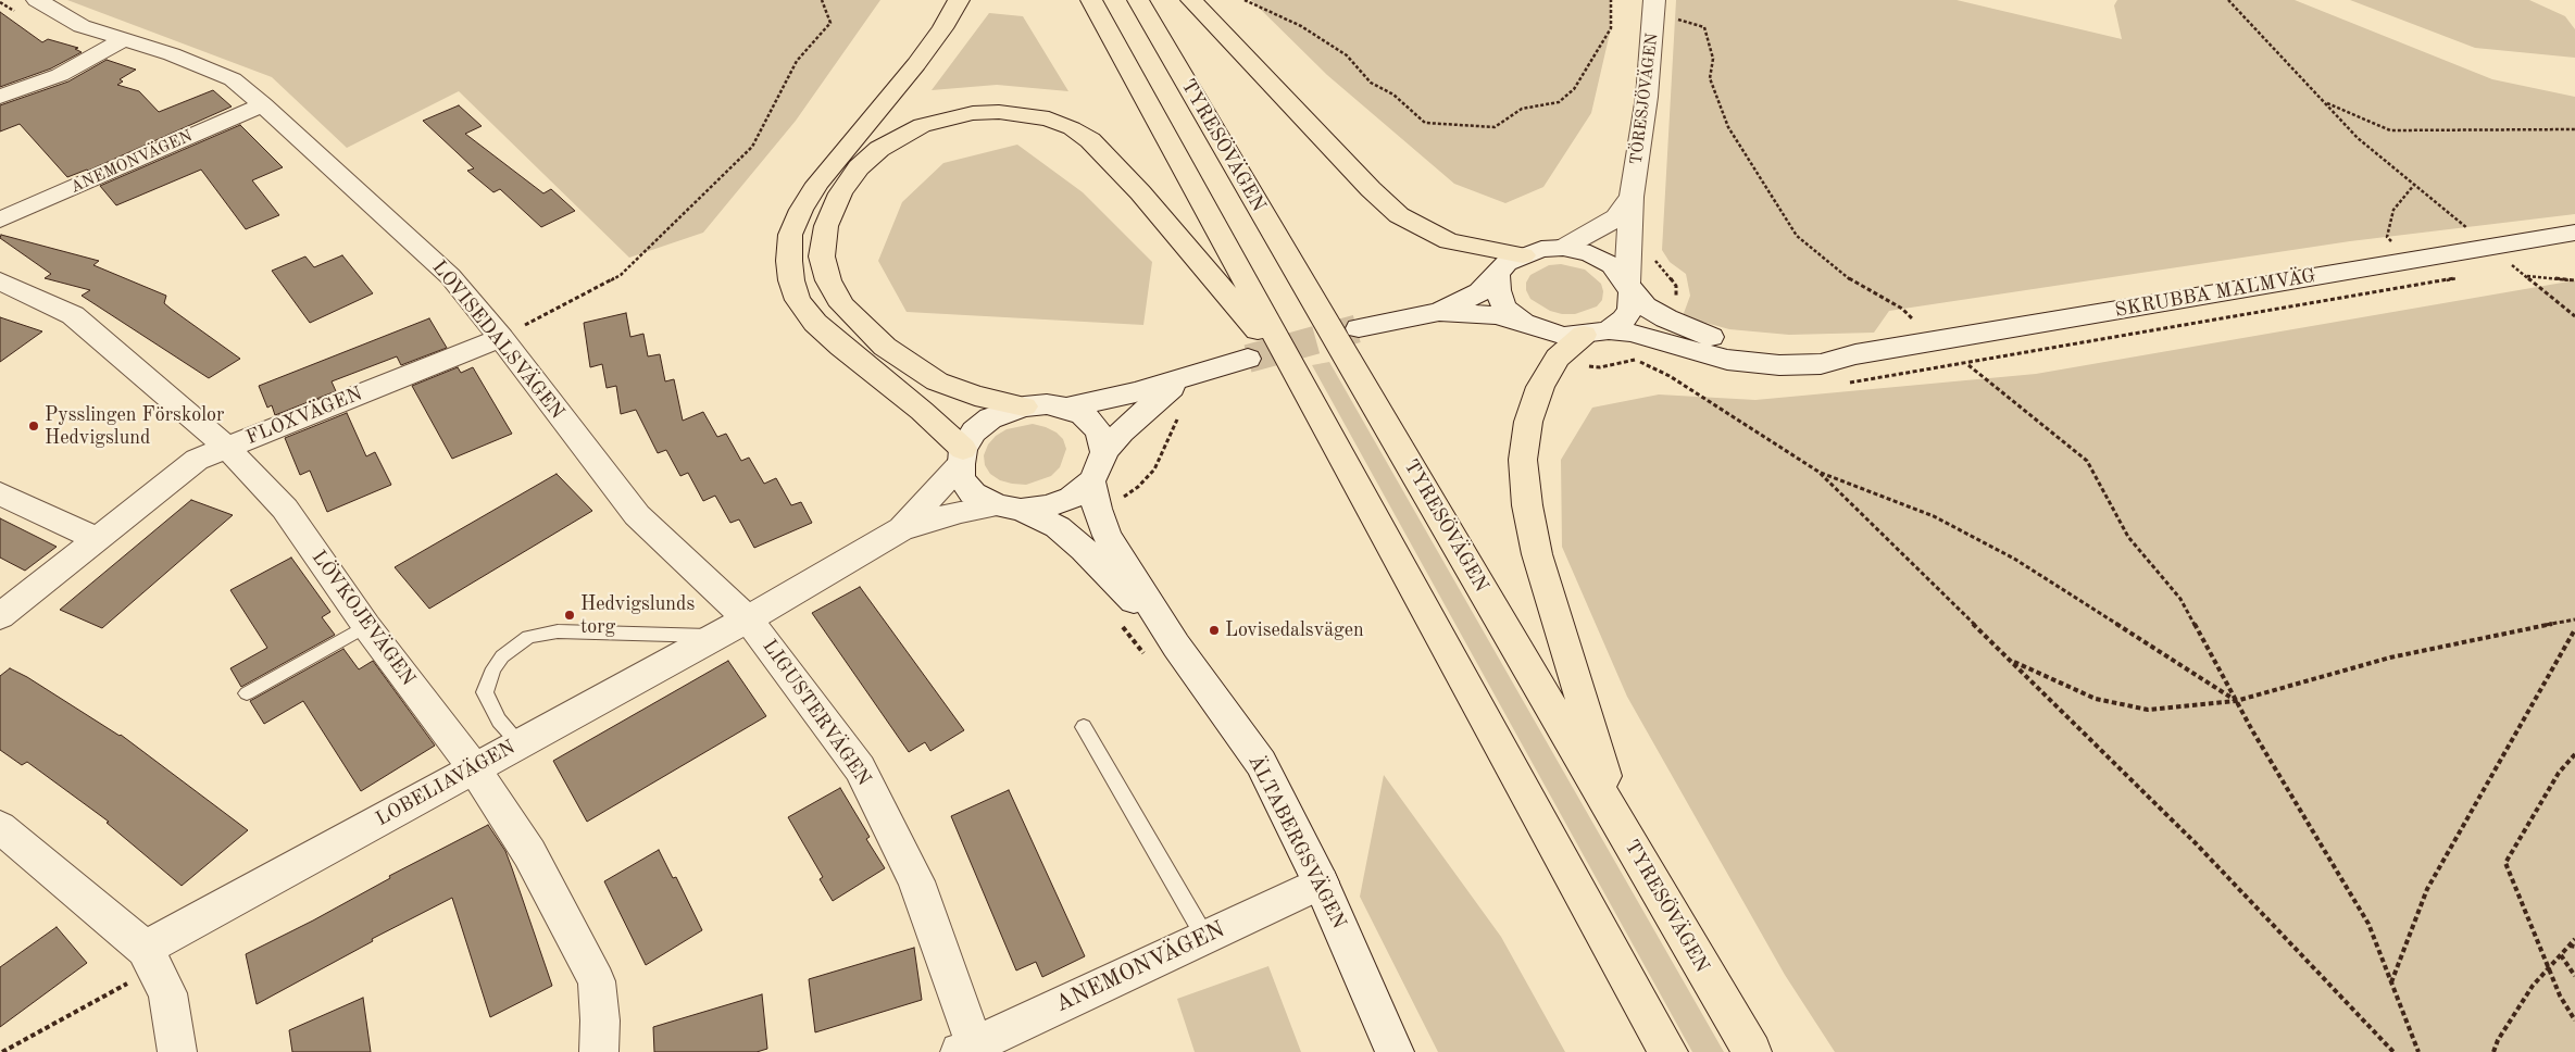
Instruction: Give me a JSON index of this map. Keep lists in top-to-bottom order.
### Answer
{
  "streets": {
    "highway": ["TYRESÖVÄGEN"],
    "street": [
      "TÖRESJÖVÄGEN",
      "ANEMONVÄGEN",
      "SKRUBBA MALMVÄG",
      "LOVISEDALSVÄGEN",
      "FLOXVÄGEN",
      "LÖVKOJEVÄGEN",
      "LIGUSTERVÄGEN",
      "LOBELIAVÄGEN",
      "ÄLTABERGSVÄGEN"
    ]
  },
  "crossings": [
    ["TÖRESJÖVÄGEN", "SKRUBBA MALMVÄG"],
    ["ANEMONVÄGEN", "LOVISEDALSVÄGEN"],
    ["ANEMONVÄGEN", "LIGUSTERVÄGEN"],
    ["ANEMONVÄGEN", "ÄLTABERGSVÄGEN"],
    ["LOVISEDALSVÄGEN", "FLOXVÄGEN"],
    ["LOVISEDALSVÄGEN", "LIGUSTERVÄGEN"],
    ["LOVISEDALSVÄGEN", "LOBELIAVÄGEN"],
    ["FLOXVÄGEN", "LÖVKOJEVÄGEN"],
    ["LÖVKOJEVÄGEN", "LOBELIAVÄGEN"],
    ["LIGUSTERVÄGEN", "LOBELIAVÄGEN"]
  ],
  "places": ["Pysslingen Förskolor Hedvigslund", "Hedvigslunds torg", "Lovisedalsvägen"]
}
